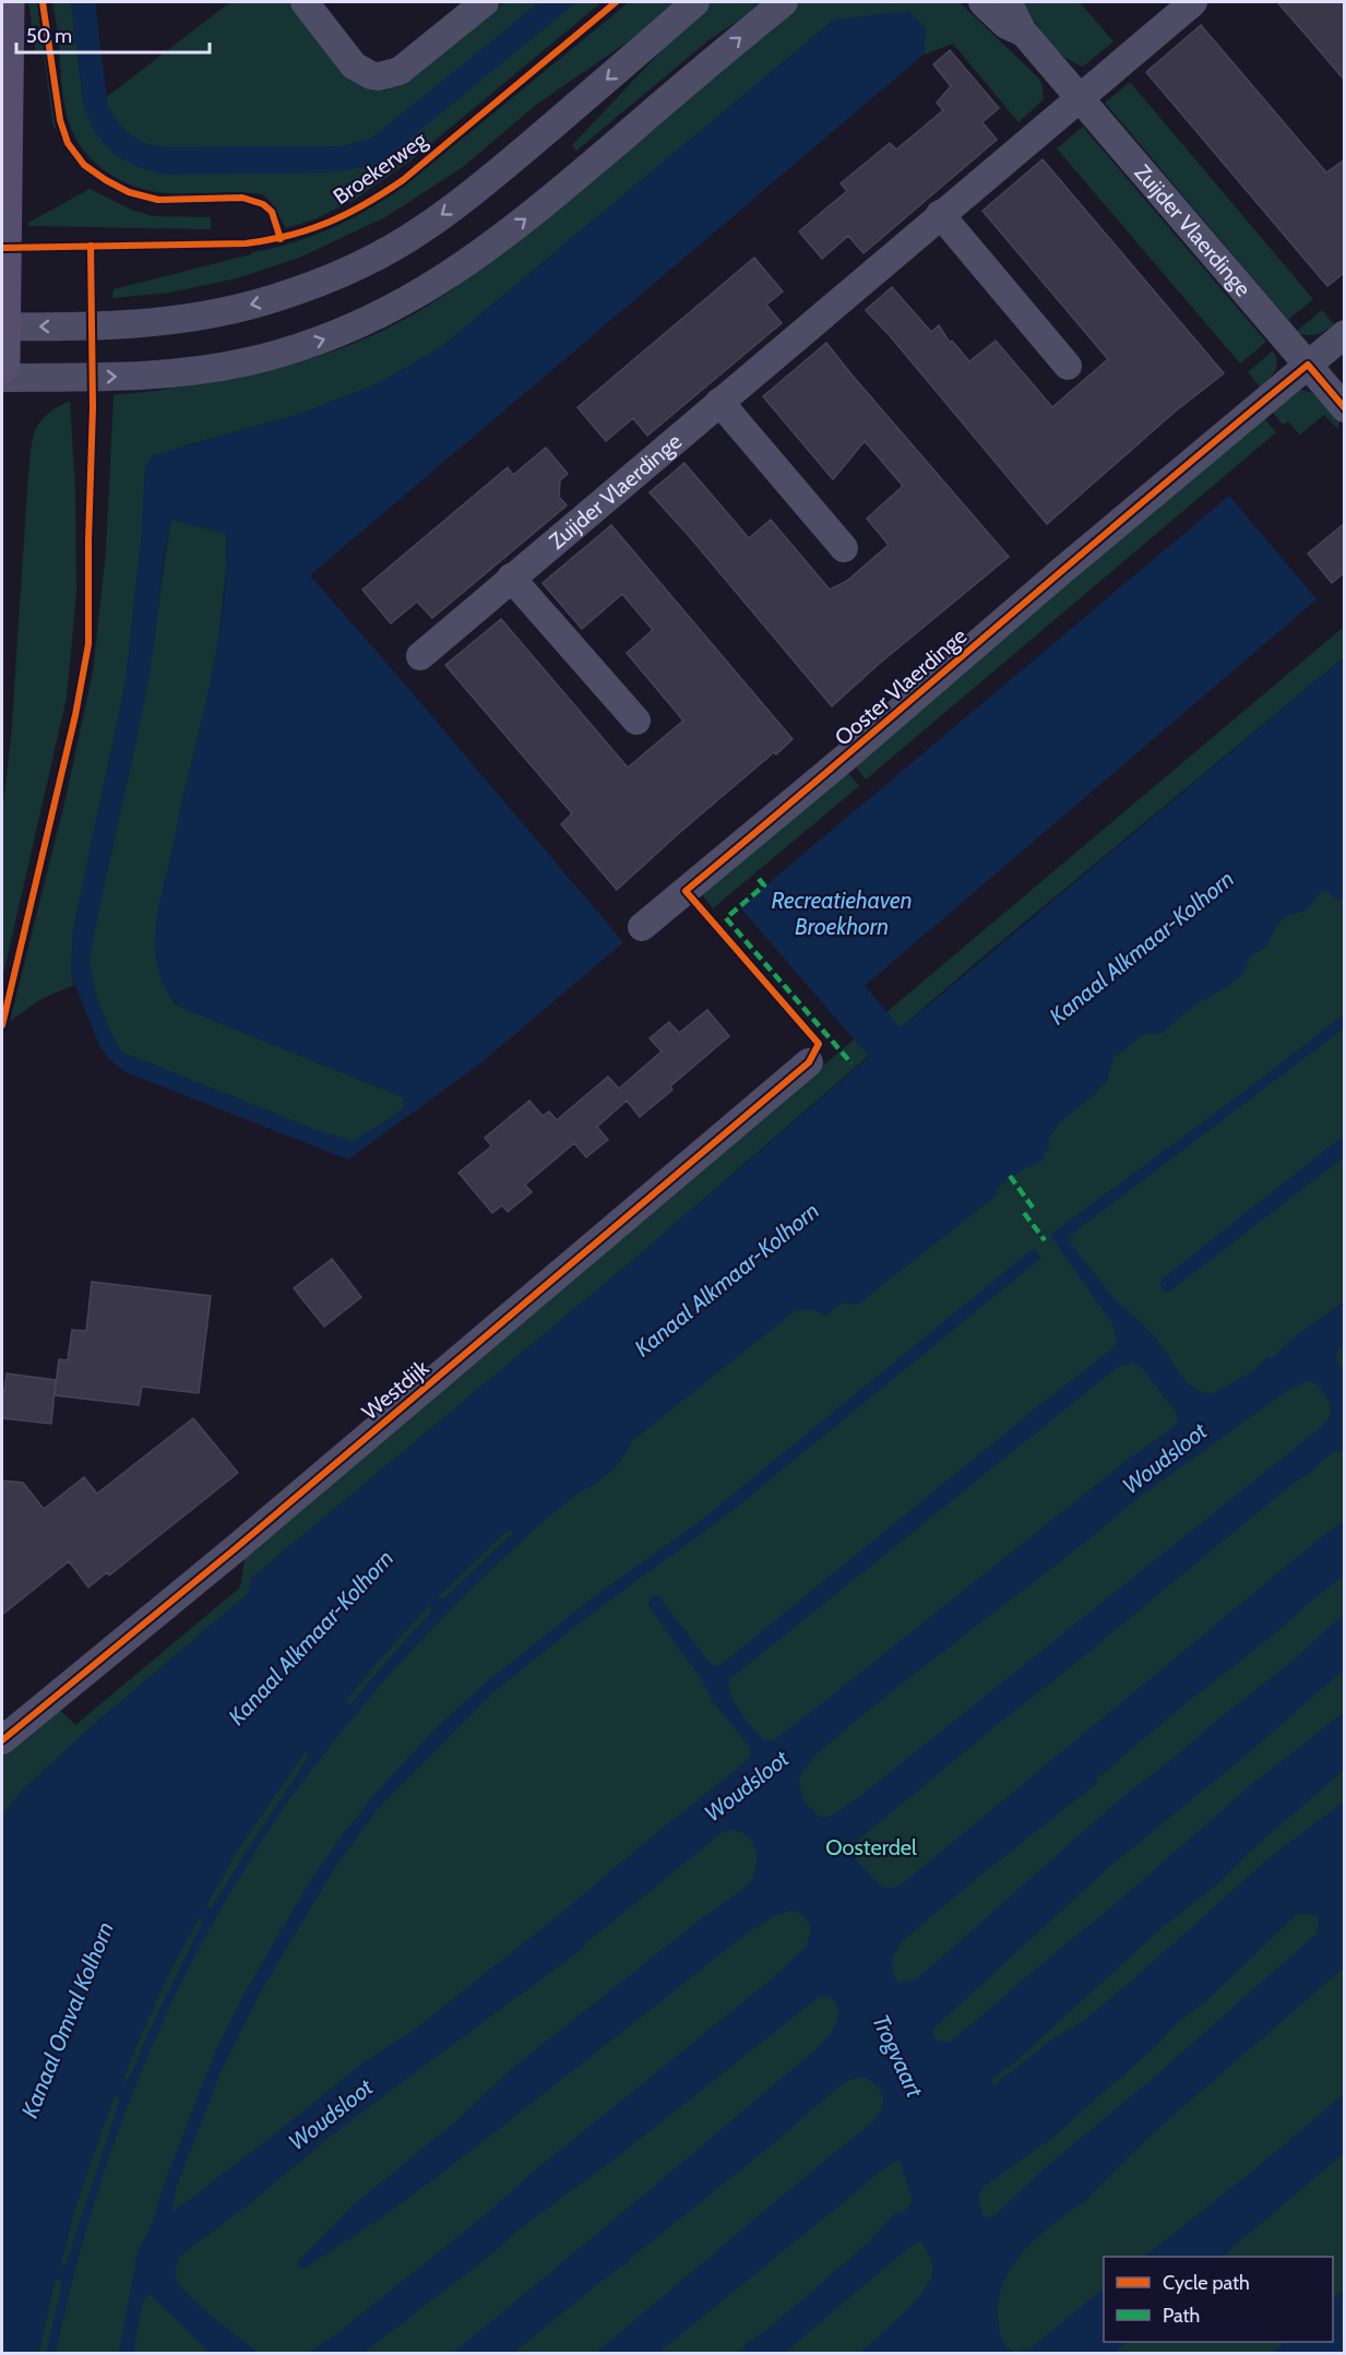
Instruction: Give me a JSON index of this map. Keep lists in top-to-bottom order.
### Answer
{
  "streets": {
    "street": ["Zuijder Vlaerdinge", "Ooster Vlaerdinge", "Westdijk"],
    "cycle path": ["Broekerweg"]
  },
  "crossings": [
    ["Zuijder Vlaerdinge", "Ooster Vlaerdinge"]
  ],
  "water": [
    "Recreatiehaven Broekhorn",
    "Kanaal Alkmaar-Kolhorn",
    "Woudsloot",
    "Kanaal Omval Kolhorn",
    "Trogvaart"
  ],
  "parks": ["Oosterdel"],
  "legend": ["Cycle path", "Path"],
  "scale_bar": "50 m"
}
